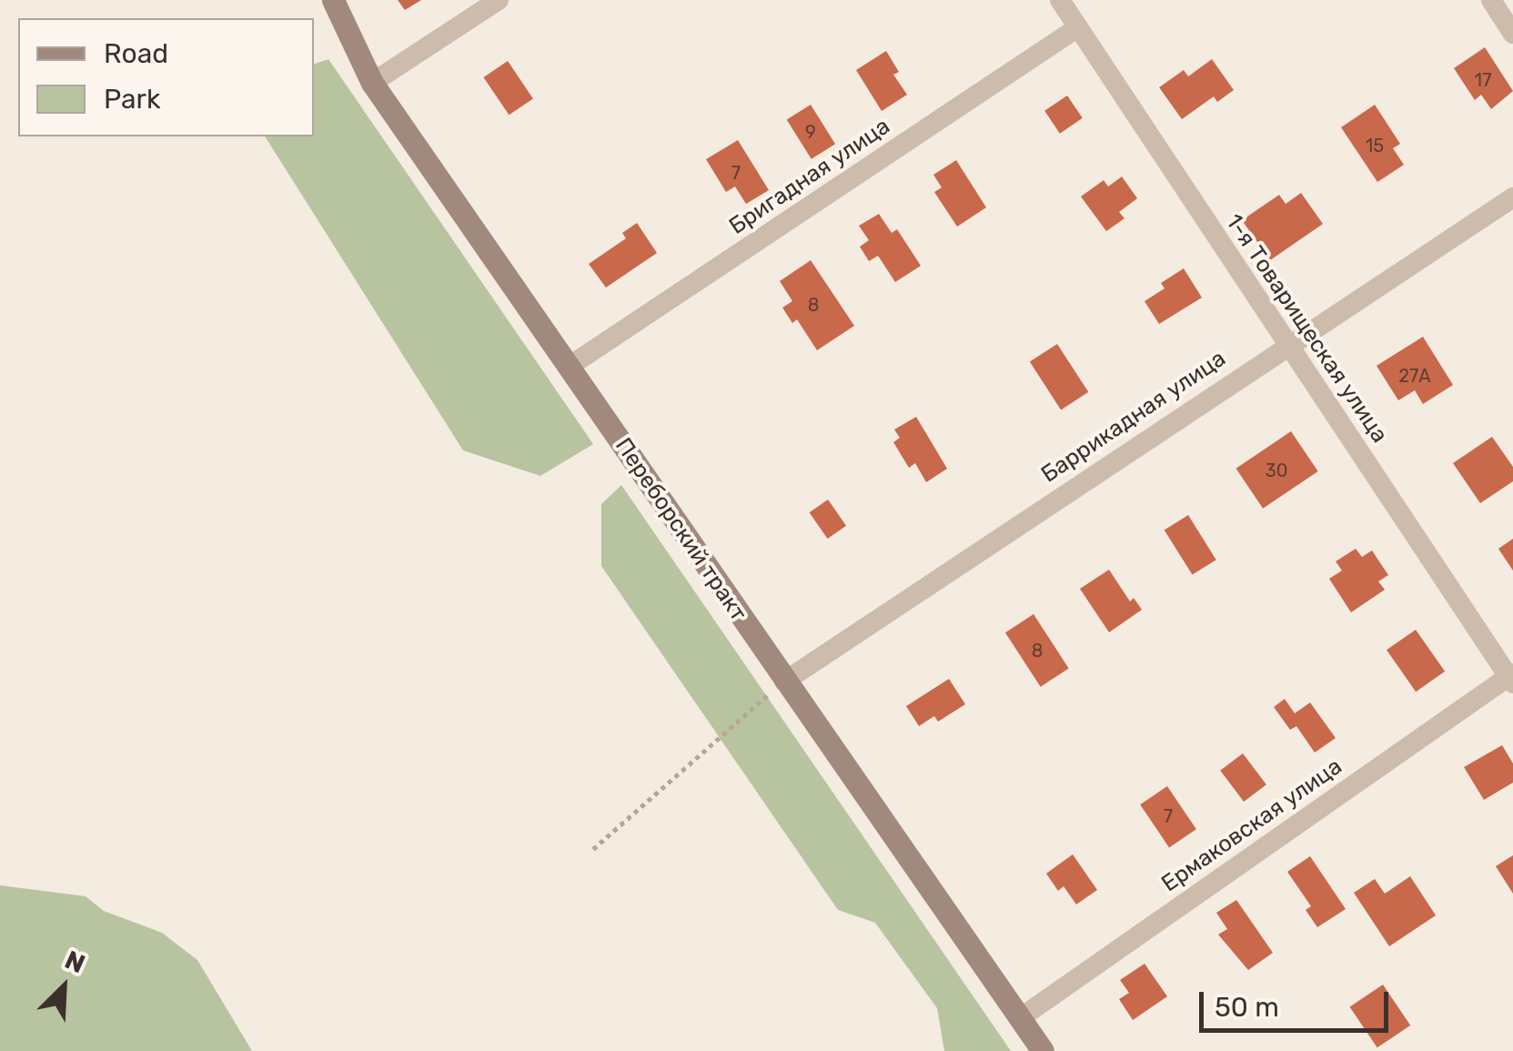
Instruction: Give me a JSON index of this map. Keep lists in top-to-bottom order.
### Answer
{
  "streets": {
    "main road": ["Переборский тракт"],
    "street": [
      "Бригадная улица",
      "1-я Товарищеская улица",
      "Баррикадная улица",
      "Ермаковская улица"
    ]
  },
  "crossings": [
    ["Бригадная улица", "1-я Товарищеская улица"],
    ["Бригадная улица", "Переборский тракт"],
    ["1-я Товарищеская улица", "Баррикадная улица"],
    ["1-я Товарищеская улица", "Ермаковская улица"],
    ["Баррикадная улица", "Переборский тракт"],
    ["Переборский тракт", "Ермаковская улица"]
  ],
  "house_numbers": [
    "17",
    "9",
    "15",
    "7",
    "8",
    "27А",
    "30",
    "8",
    "7"
  ],
  "legend": ["Road", "Park"],
  "scale_bar": "50 m",
  "north": "top right"
}
